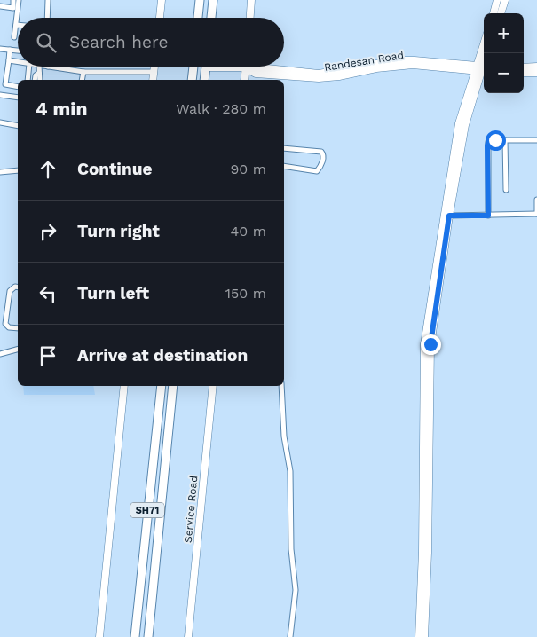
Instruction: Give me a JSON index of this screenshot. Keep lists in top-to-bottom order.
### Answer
{
  "streets": {
    "main road": ["SH71"],
    "street": ["Randesan Road", "Service Road"]
  },
  "page": {
    "map_buttons": ["+", "−"],
    "search": "Search here",
    "heading": ["4 min", "Walk · 280 m"],
    "list": [
      ["Continue", "90 m"],
      ["Turn right", "40 m"],
      ["Turn left", "150 m"],
      "Arrive at destination"
    ]
  }
}
